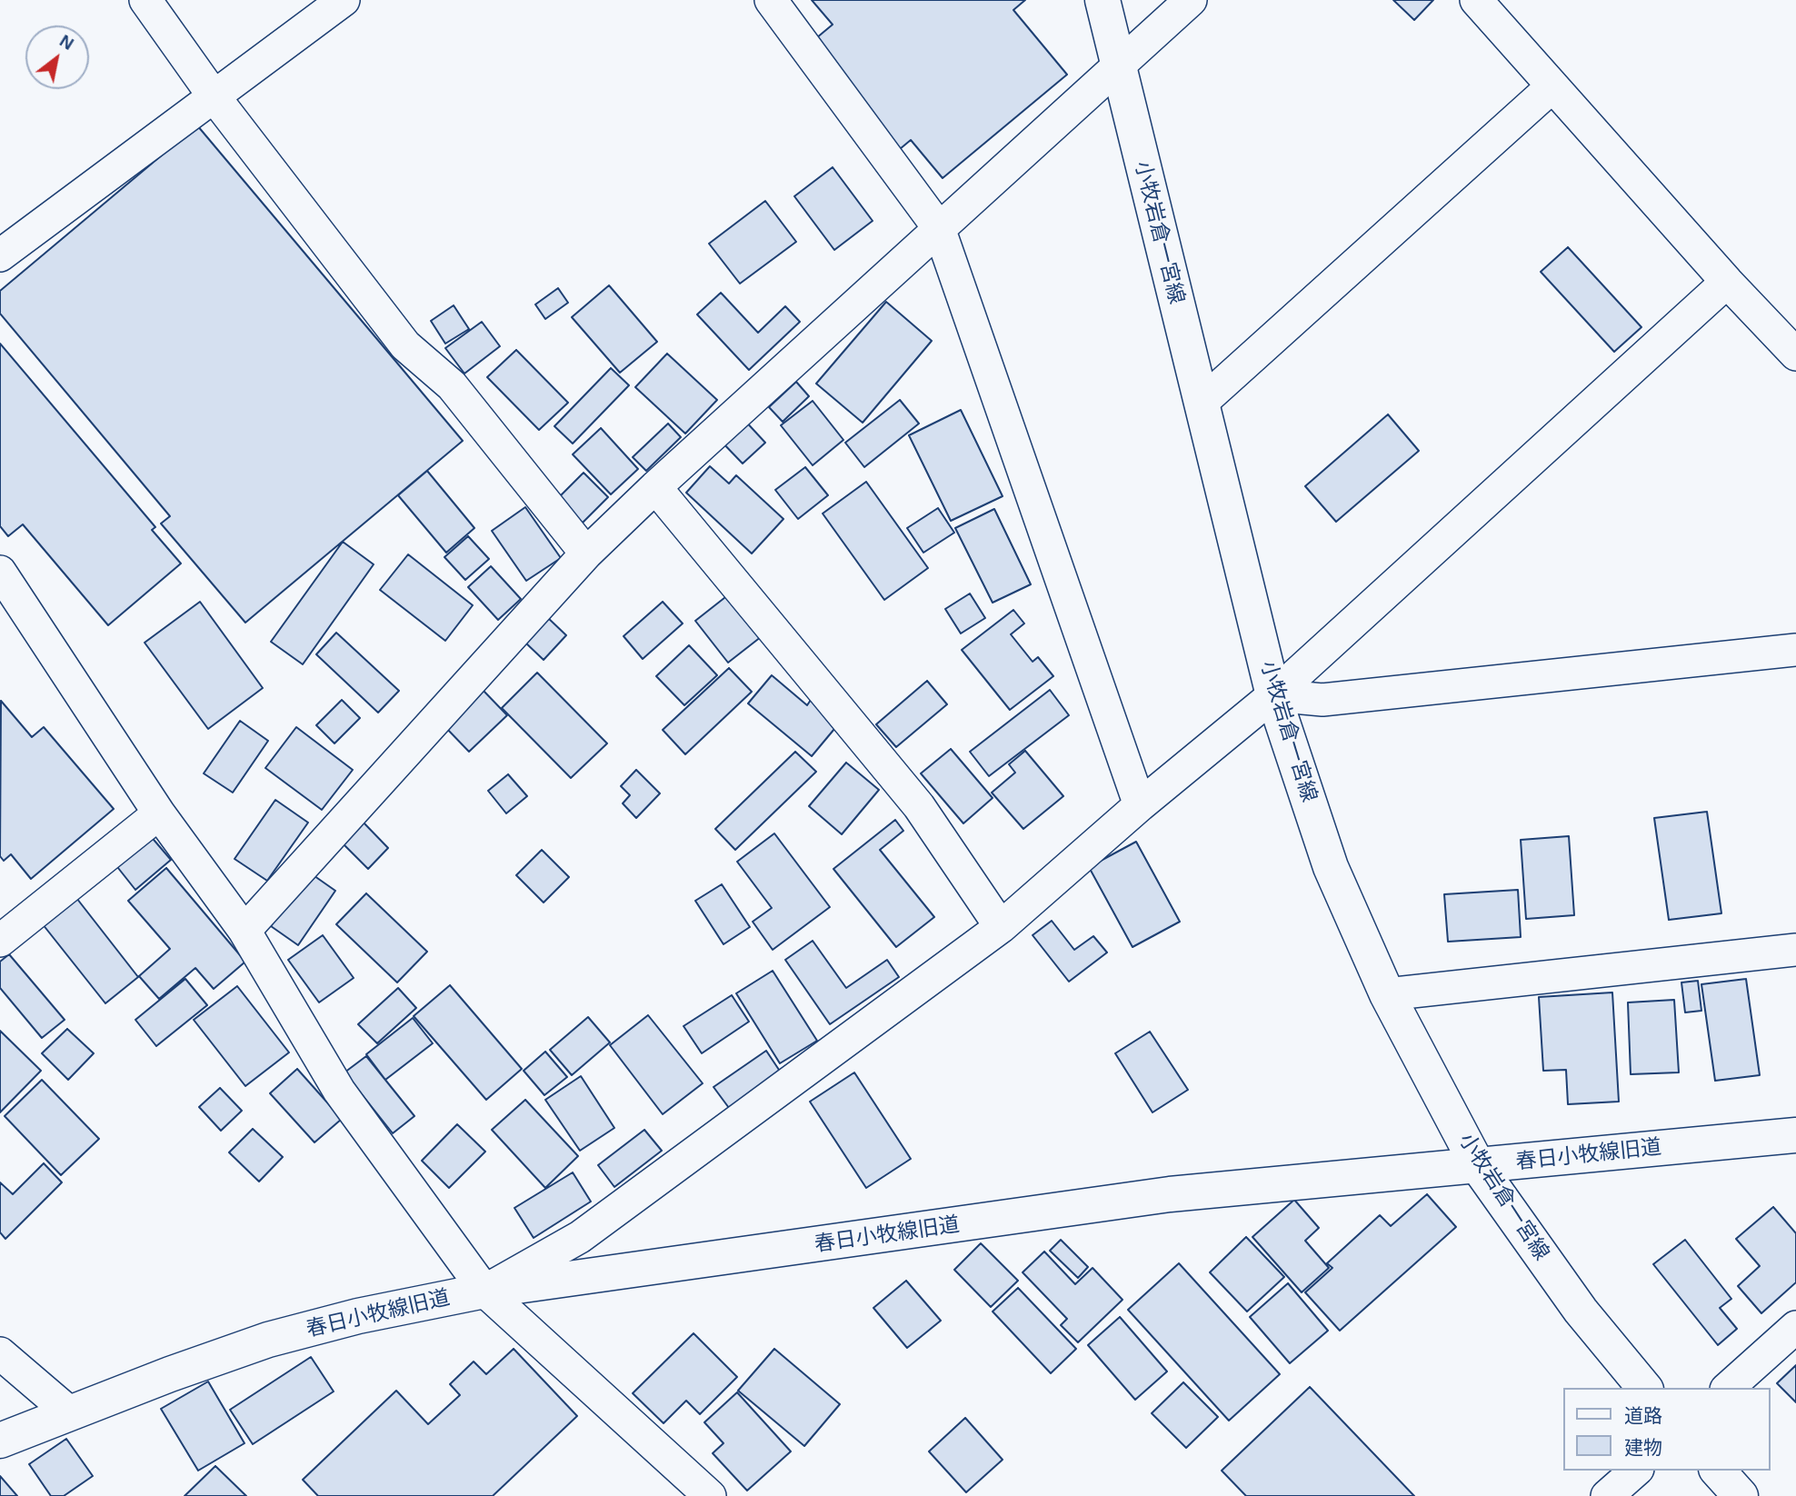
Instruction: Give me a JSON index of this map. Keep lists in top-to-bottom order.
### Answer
{
  "streets": {
    "street": ["小牧岩倉一宮線", "春日小牧線旧道"]
  },
  "crossings": [
    ["小牧岩倉一宮線", "春日小牧線旧道"]
  ],
  "legend": ["道路", "建物"],
  "north": "top right"
}
